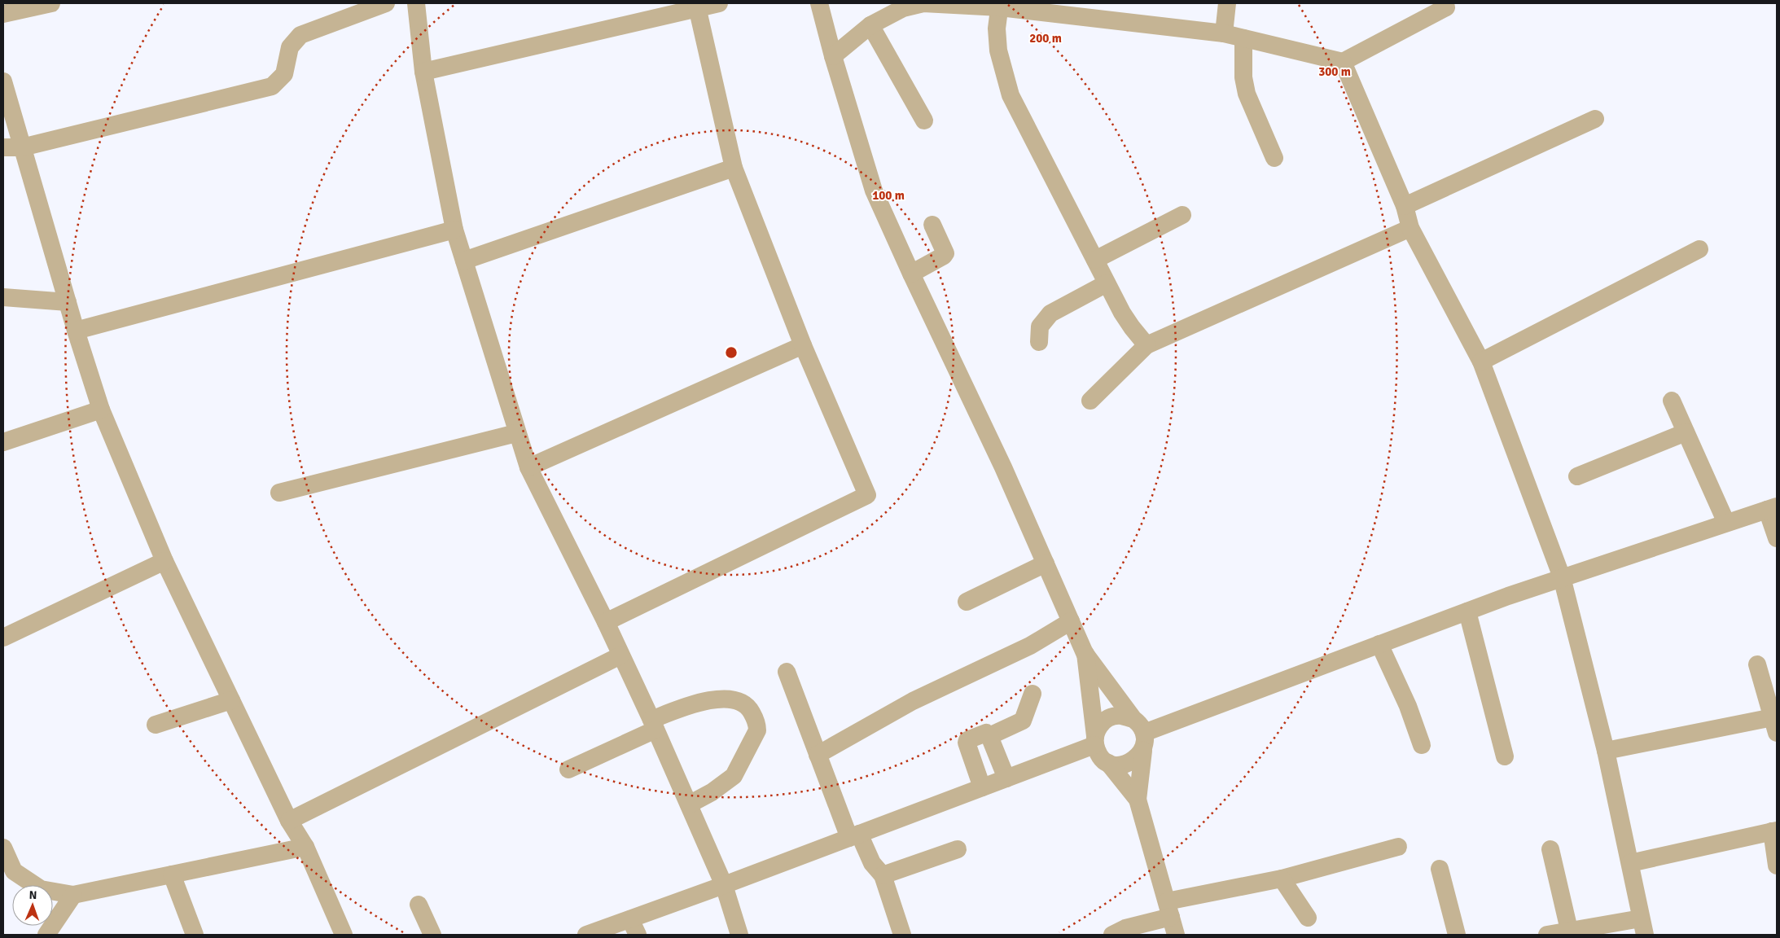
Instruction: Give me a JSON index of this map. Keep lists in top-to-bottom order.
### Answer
{
  "north": "top",
  "rings": ["200 m", "300 m", "100 m"]
}
